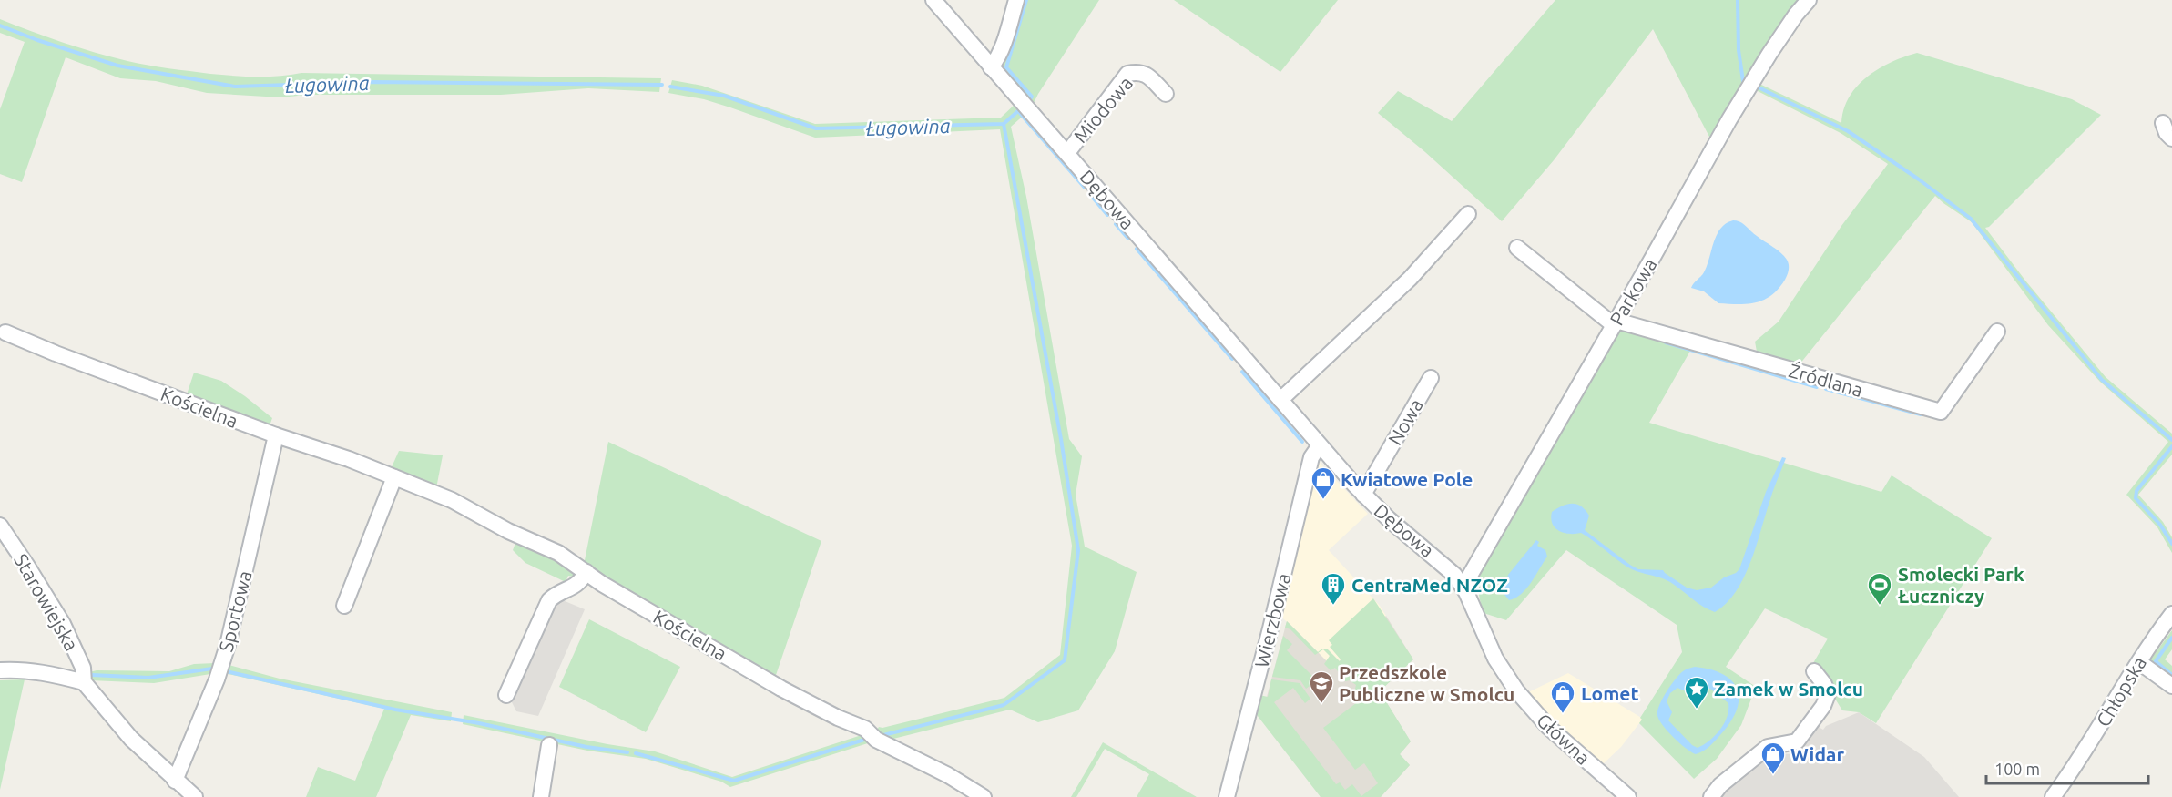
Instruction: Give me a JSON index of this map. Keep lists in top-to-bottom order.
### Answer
{
  "streets": {
    "street": [
      "Miodowa",
      "Dębowa",
      "Parkowa",
      "Źródlana",
      "Kościelna",
      "Nowa",
      "Starowiejska",
      "Sportowa",
      "Wierzbowa",
      "Chłopska",
      "Główna"
    ]
  },
  "crossings": [
    ["Miodowa", "Dębowa"],
    ["Dębowa", "Parkowa"],
    ["Dębowa", "Nowa"],
    ["Dębowa", "Wierzbowa"],
    ["Dębowa", "Główna"],
    ["Parkowa", "Źródlana"],
    ["Parkowa", "Główna"],
    ["Kościelna", "Sportowa"],
    ["Starowiejska", "Sportowa"]
  ],
  "water": ["Ługowina"],
  "places": {
    "shop": ["Kwiatowe Pole", "Lomet", "Widar"],
    "building": ["CentraMed NZOZ"],
    "sports": ["Smolecki Park Łuczniczy"],
    "school or university": ["Przedszkole Publiczne w Smolcu"],
    "place": ["Zamek w Smolcu"]
  },
  "scale_bar": "100 m"
}
